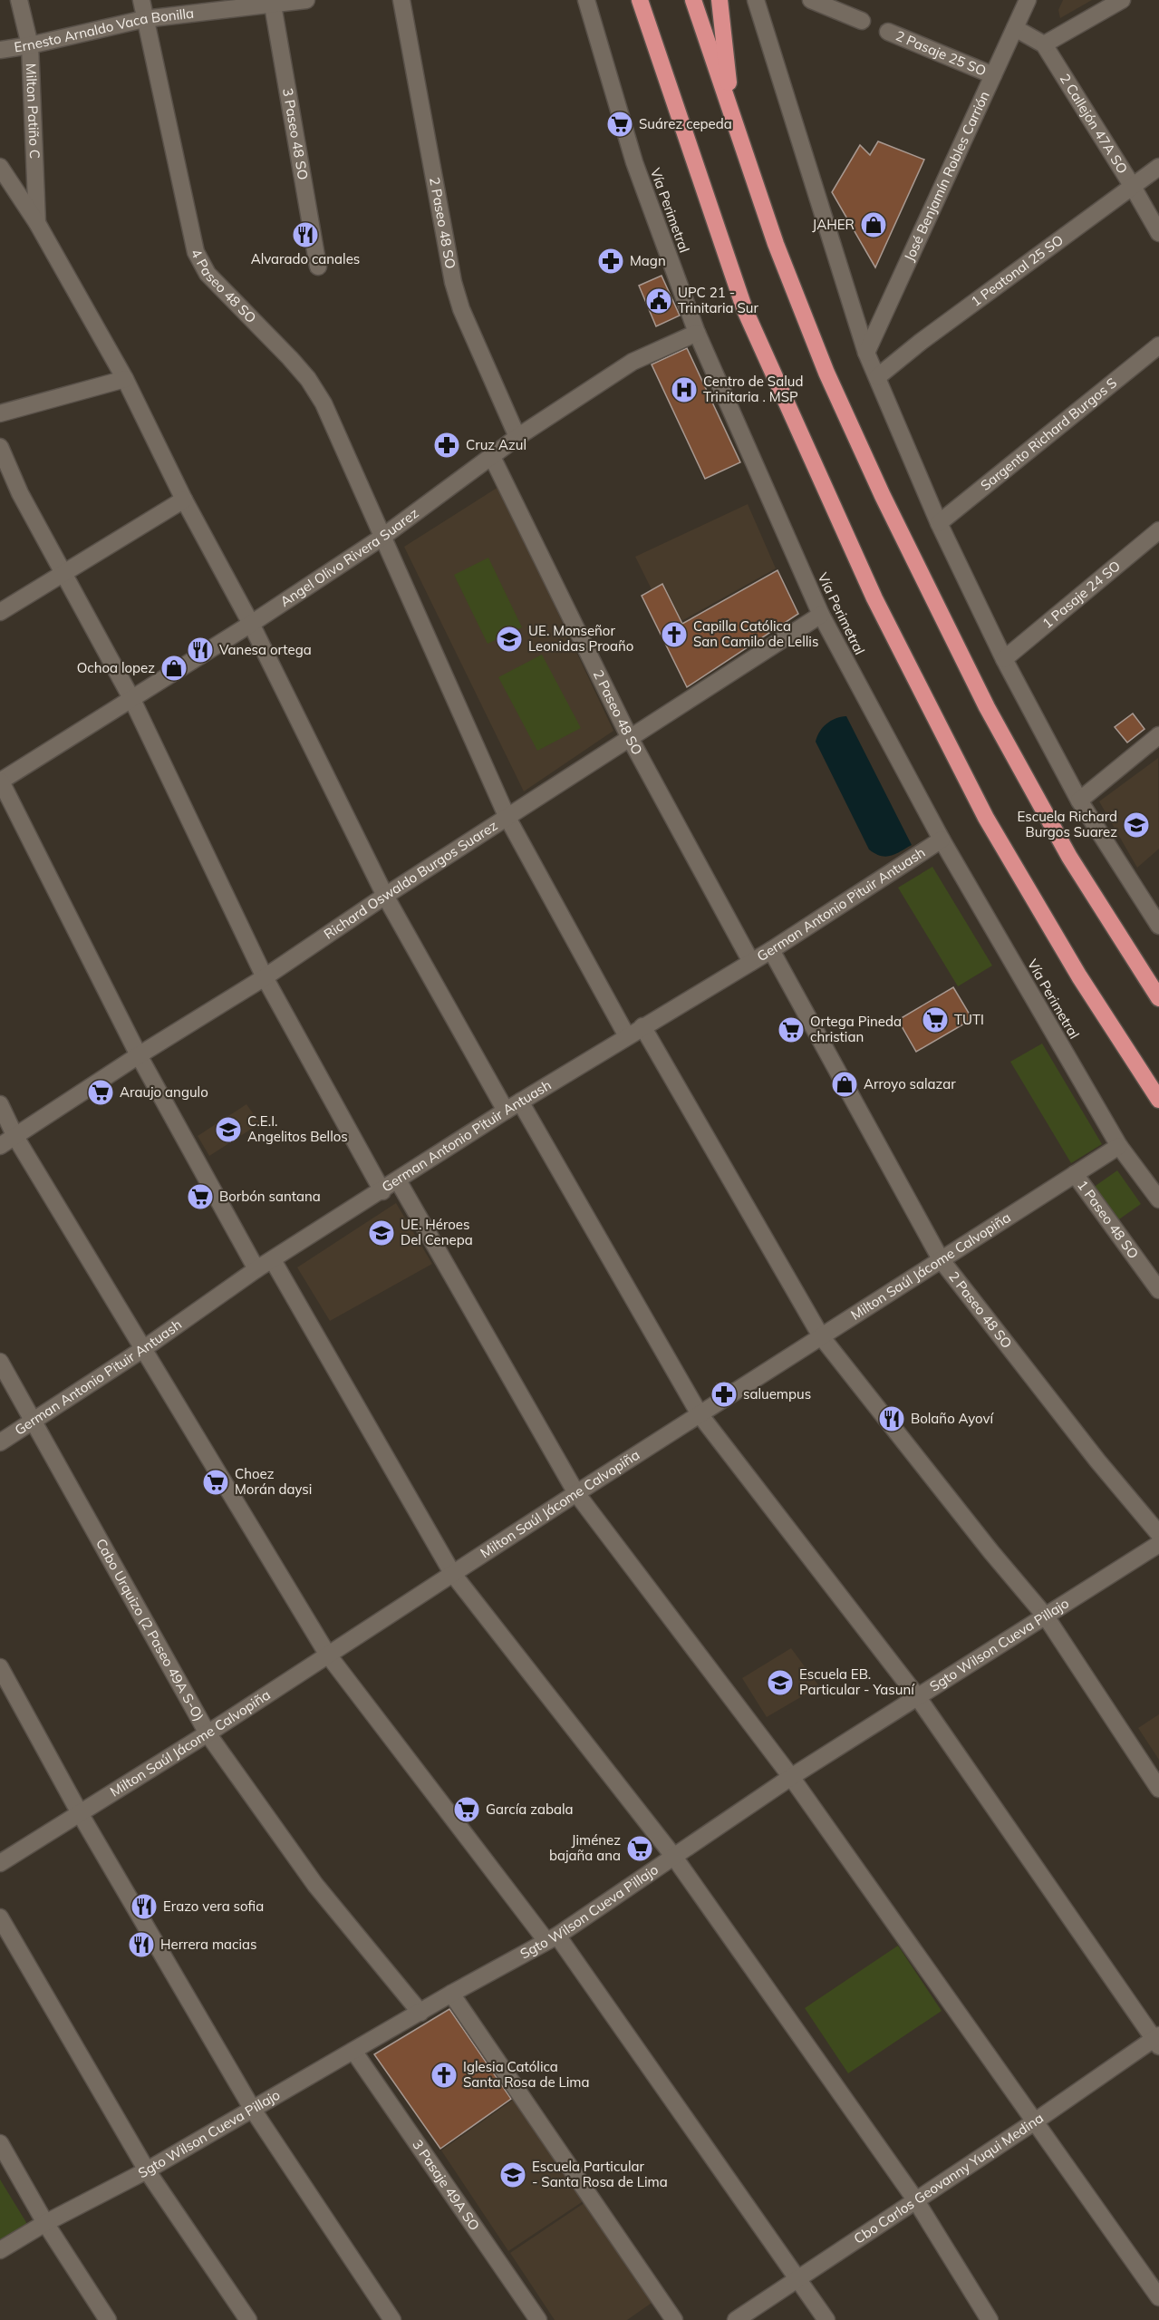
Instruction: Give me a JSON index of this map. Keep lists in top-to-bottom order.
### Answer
{
  "streets": {
    "street": [
      "Ernesto Arnaldo Vaca Bonilla",
      "2 Pasaje 25 SO",
      "Milton Patiño C",
      "2 Callejón 47A SO",
      "3 Paseo 48 SO",
      "José Benjamín Robles Carrión",
      "Vía Perimetral",
      "2 Paseo 48 SO",
      "1 Peatonal 25 SO",
      "4 Paseo 48 SO",
      "Sargento Richard Burgos S",
      "Angel Olivo Rivera Suarez",
      "1 Pasaje 24 SO",
      "Richard Oswaldo Burgos Suarez",
      "German Antonio Pituir Antuash",
      "1 Paseo 48 SO",
      "Milton Saúl Jácome Calvopiña",
      "Cabo Urquizo (2 Paseo 49A S-O)",
      "Sgto Wilson Cueva Pillajo",
      "Cbo Carlos Geovanny Yuqui Medina",
      "3 Pasaje 49A SO"
    ]
  },
  "crossings": [
    ["Ernesto Arnaldo Vaca Bonilla", "Milton Patiño C"],
    ["Ernesto Arnaldo Vaca Bonilla", "3 Paseo 48 SO"],
    ["Ernesto Arnaldo Vaca Bonilla", "4 Paseo 48 SO"],
    ["2 Pasaje 25 SO", "José Benjamín Robles Carrión"],
    ["2 Callejón 47A SO", "José Benjamín Robles Carrión"],
    ["2 Callejón 47A SO", "1 Peatonal 25 SO"],
    ["Vía Perimetral", "Angel Olivo Rivera Suarez"],
    ["Vía Perimetral", "Richard Oswaldo Burgos Suarez"],
    ["Vía Perimetral", "German Antonio Pituir Antuash"],
    ["Vía Perimetral", "Milton Saúl Jácome Calvopiña"],
    ["2 Paseo 48 SO", "Angel Olivo Rivera Suarez"],
    ["2 Paseo 48 SO", "Richard Oswaldo Burgos Suarez"],
    ["2 Paseo 48 SO", "German Antonio Pituir Antuash"],
    ["2 Paseo 48 SO", "Milton Saúl Jácome Calvopiña"],
    ["4 Paseo 48 SO", "Angel Olivo Rivera Suarez"],
    ["4 Paseo 48 SO", "Richard Oswaldo Burgos Suarez"],
    ["4 Paseo 48 SO", "German Antonio Pituir Antuash"],
    ["German Antonio Pituir Antuash", "Cabo Urquizo (2 Paseo 49A S-O)"],
    ["1 Paseo 48 SO", "Milton Saúl Jácome Calvopiña"],
    ["Milton Saúl Jácome Calvopiña", "Cabo Urquizo (2 Paseo 49A S-O)"],
    ["Cabo Urquizo (2 Paseo 49A S-O)", "Sgto Wilson Cueva Pillajo"],
    ["Sgto Wilson Cueva Pillajo", "3 Pasaje 49A SO"]
  ],
  "places": {
    "supermarket": [
      "Suárez cepeda",
      "TUTI",
      "Ortega Pineda christian",
      "Araujo angulo",
      "Borbón santana",
      "Choez Morán daysi",
      "García zabala",
      "Jiménez bajaña ana"
    ],
    "shop": ["JAHER", "Ochoa lopez", "Arroyo salazar"],
    "restaurant": [
      "Alvarado canales",
      "Vanesa ortega",
      "Bolaño Ayoví",
      "Erazo vera sofia",
      "Herrera macias"
    ],
    "pharmacy": ["Magn", "Cruz Azul", "saluempus"],
    "public building": ["UPC 21 - Trinitaria Sur"],
    "hospital": ["Centro de Salud Trinitaria . MSP"],
    "church": ["Capilla Católica San Camilo de Lellis", "Iglesia Católica Santa Rosa de Lima"],
    "school or university": [
      "UE. Monseñor Leonidas Proaño",
      "Escuela Richard Burgos Suarez",
      "C.E.I. Angelitos Bellos",
      "UE. Héroes Del Cenepa",
      "Escuela EB. Particular - Yasuní",
      "Escuela Particular - Santa Rosa de Lima"
    ]
  }
}
